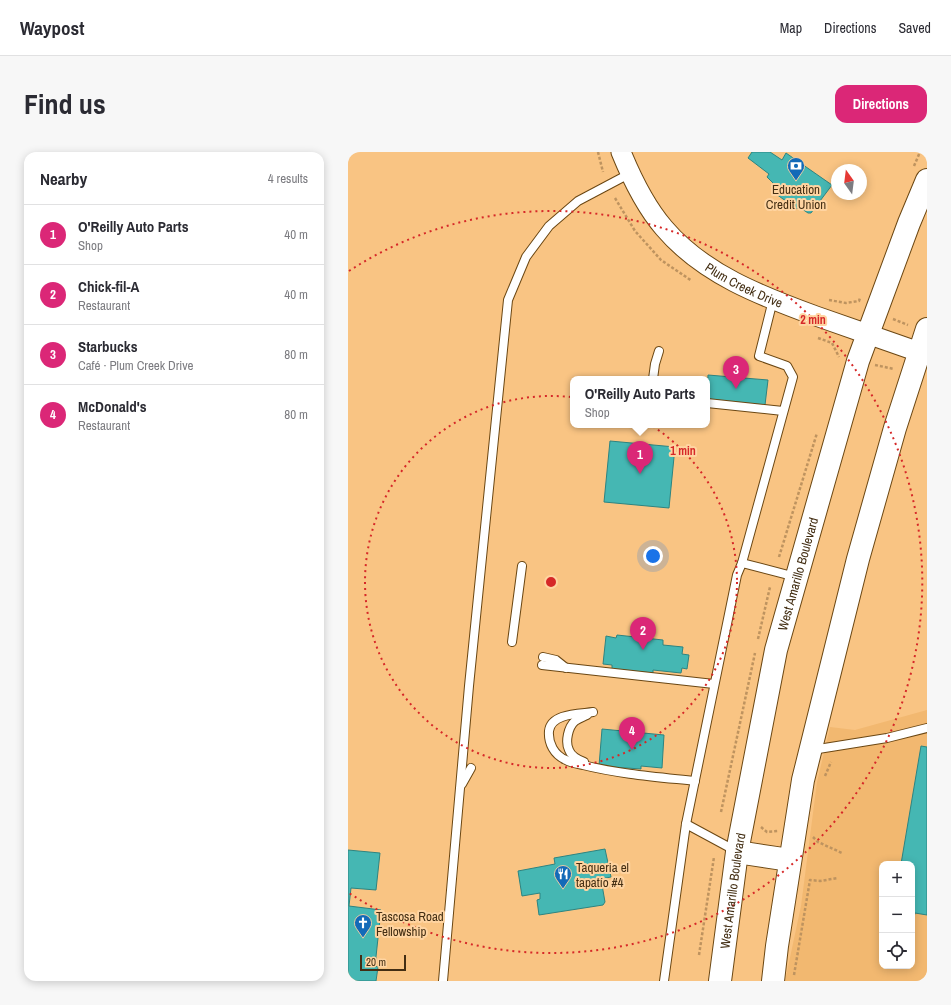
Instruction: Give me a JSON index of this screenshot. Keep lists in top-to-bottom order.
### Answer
{
  "streets": {
    "highway": ["West Amarillo Boulevard"],
    "street": ["Plum Creek Drive"]
  },
  "crossings": [
    ["Plum Creek Drive", "West Amarillo Boulevard"]
  ],
  "places": {
    "bank": ["Education Credit Union"],
    "restaurant": ["Taqueria el tapatío #4"],
    "church": ["Tascosa Road Fellowship"]
  },
  "scale_bar": "20 m",
  "north": "top",
  "page": {
    "header": "Waypost",
    "nav": ["Map", "Directions", "Saved"],
    "title": "Find us",
    "buttons": "Directions",
    "heading": ["Nearby", "4 results"],
    "list": [
      {
        "mark": "1",
        "name": "O'Reilly Auto Parts",
        "note": "Shop",
        "value": "40 m"
      },
      {
        "mark": "2",
        "name": "Chick-fil-A",
        "note": "Restaurant",
        "value": "40 m"
      },
      {
        "mark": "3",
        "name": "Starbucks",
        "note": "Café · Plum Creek Drive",
        "value": "80 m"
      },
      {
        "mark": "4",
        "name": "McDonald's",
        "note": "Restaurant",
        "value": "80 m"
      }
    ],
    "pins": [
      "3",
      "1",
      "2",
      "4"
    ],
    "popup": ["O'Reilly Auto Parts", "Shop"],
    "map_buttons": ["+", "−"],
    "scale": "20 m"
  },
  "rings": ["2 min", "1 min"]
}
